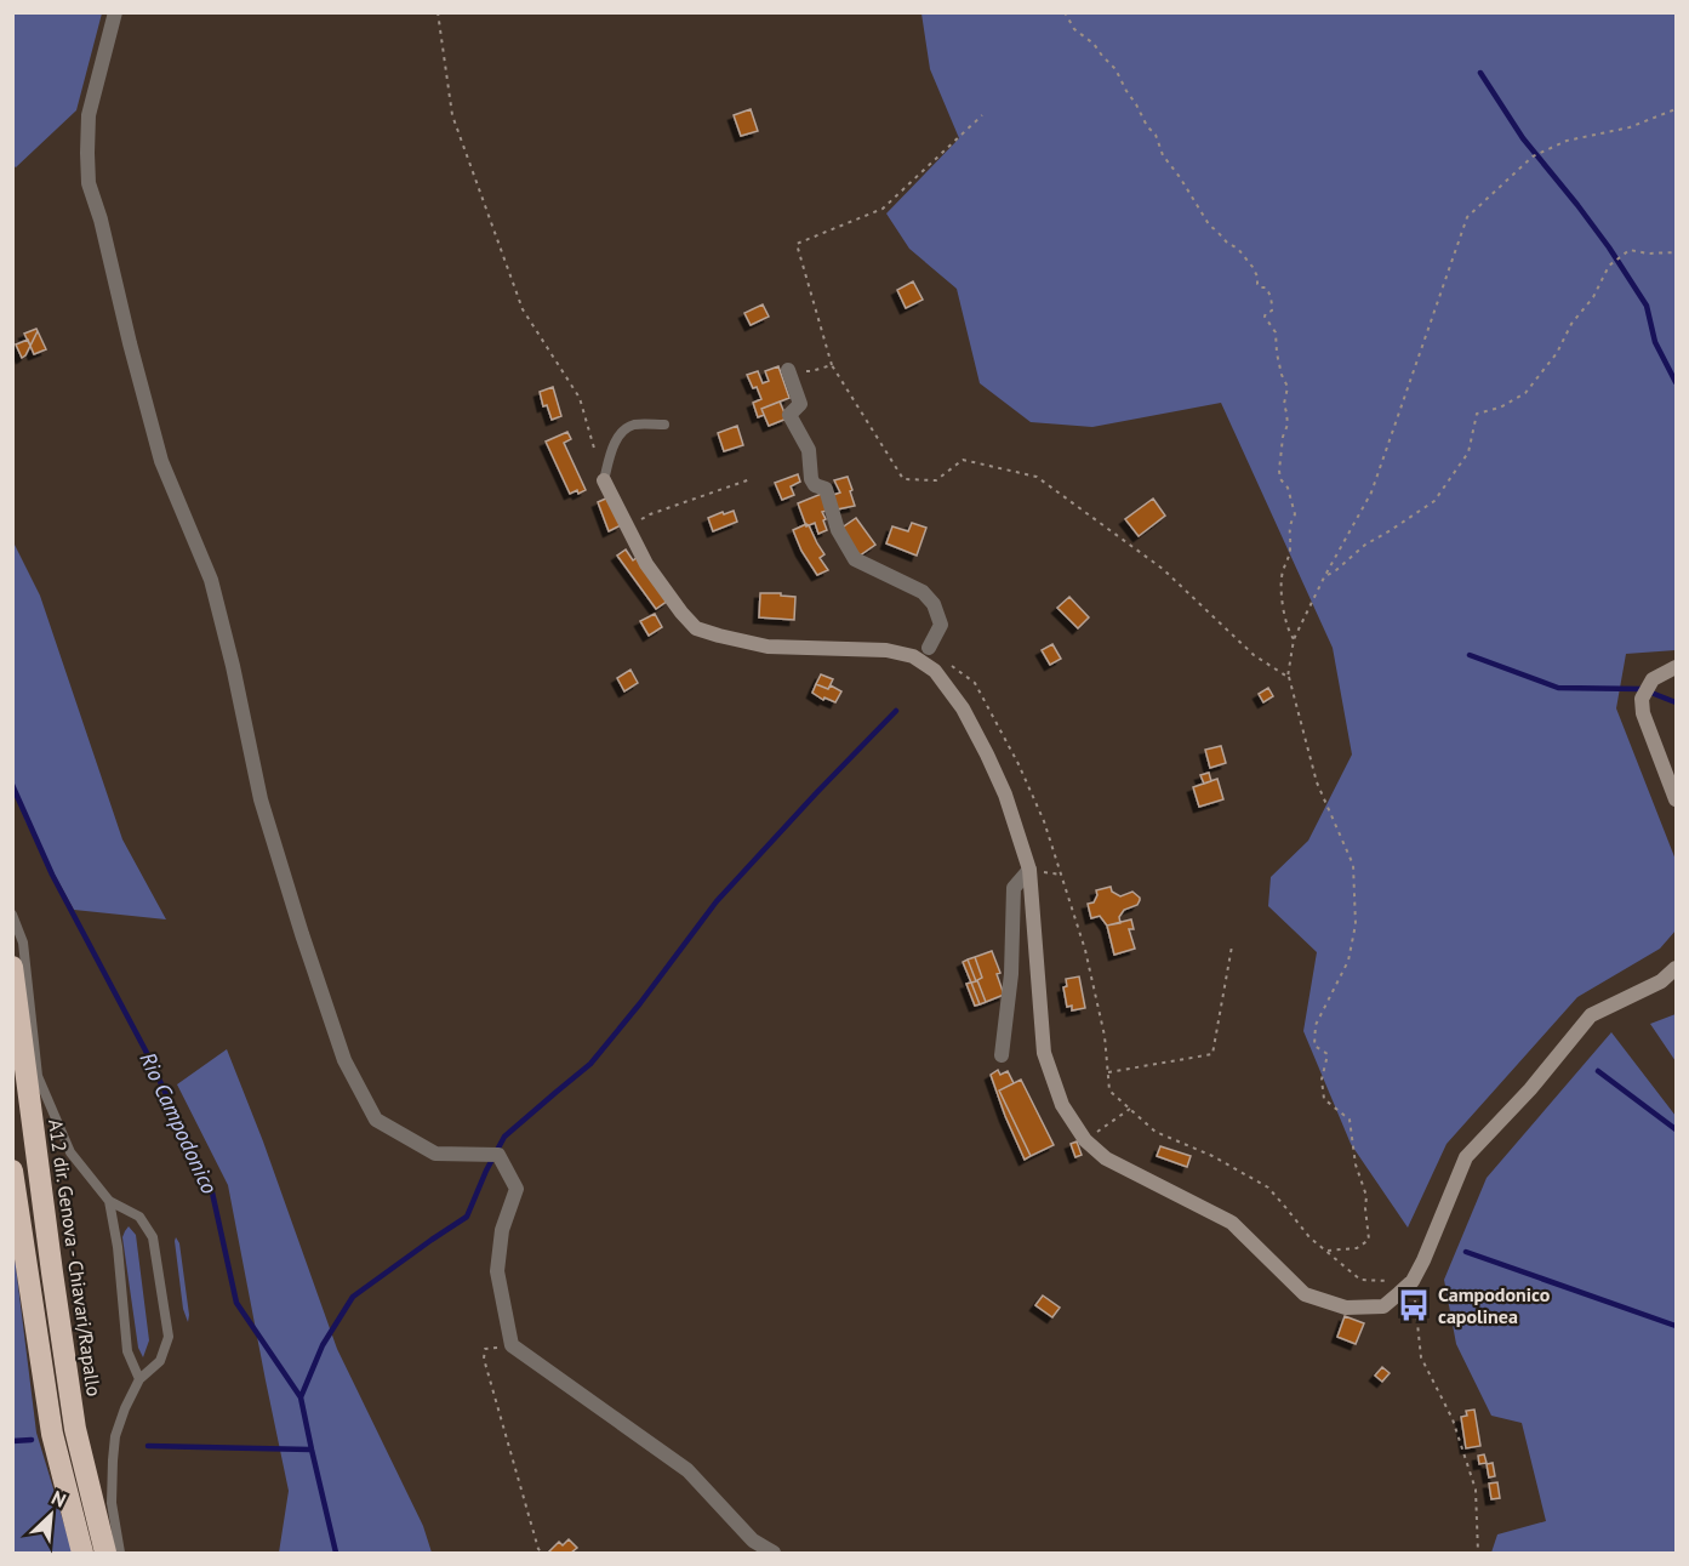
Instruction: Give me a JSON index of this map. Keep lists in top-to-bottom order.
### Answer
{
  "streets": {
    "highway": ["A12 dir. Genova - Chiavari/Rapallo"]
  },
  "water": ["Rio Campodonico"],
  "places": {
    "bus stop": ["Campodonico capolinea"]
  },
  "north": "top right"
}
